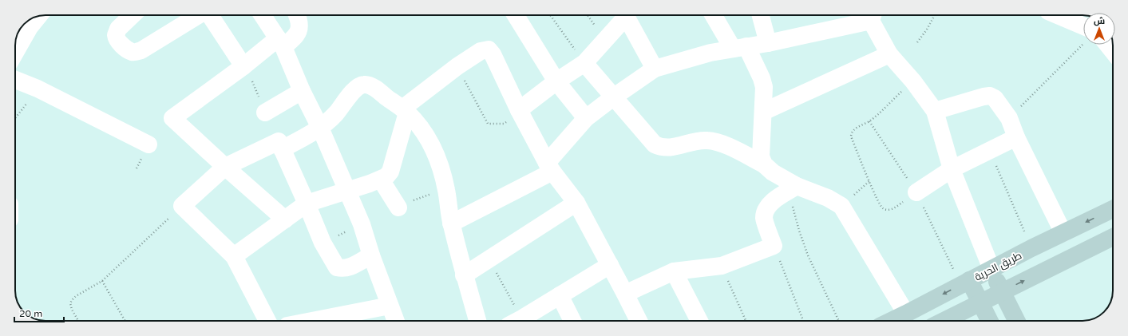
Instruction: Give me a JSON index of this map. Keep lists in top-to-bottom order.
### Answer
{
  "streets": {
    "main road": ["طريق الحرية"]
  },
  "scale_bar": "20 m",
  "north": "top"
}
